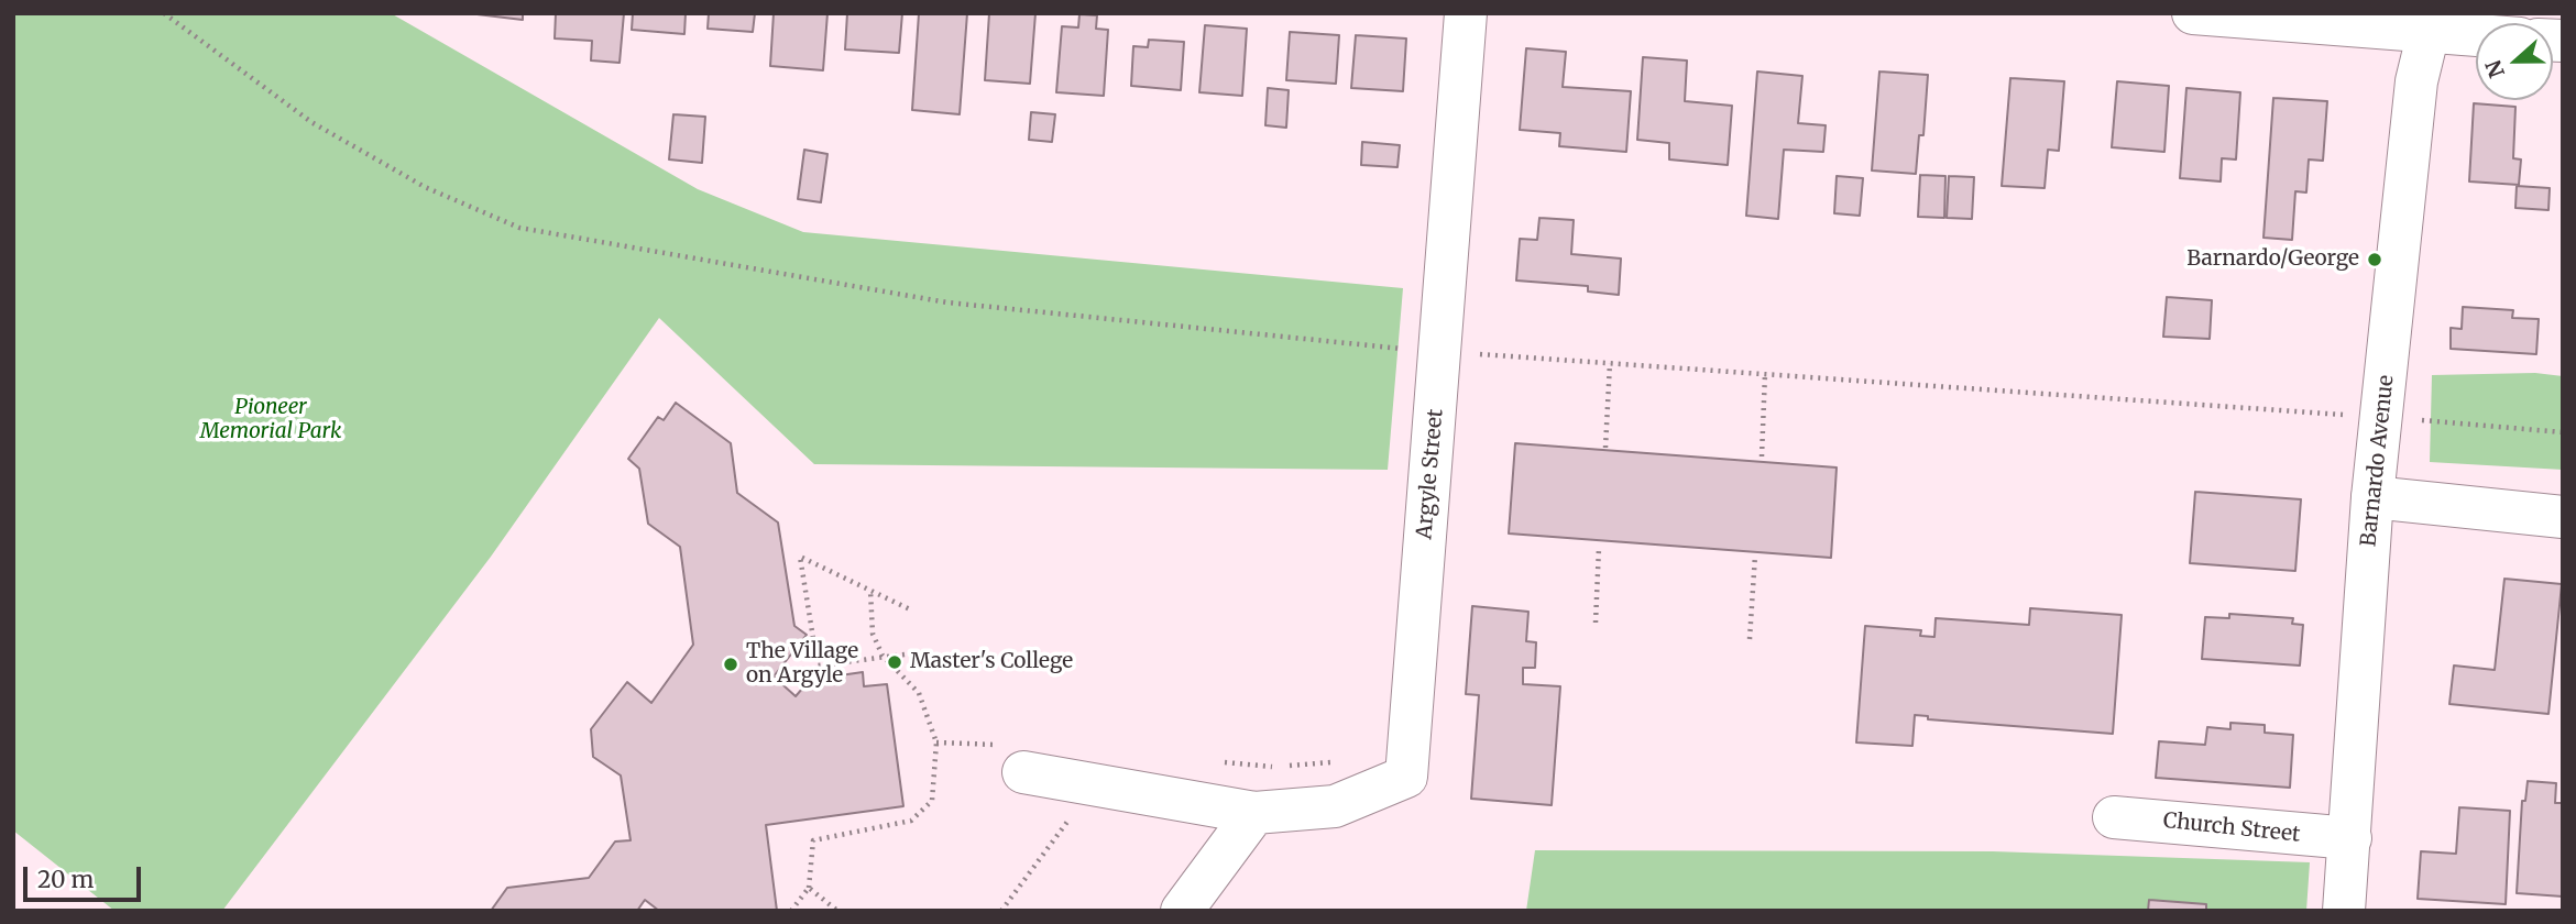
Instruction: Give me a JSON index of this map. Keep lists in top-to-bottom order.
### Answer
{
  "streets": {
    "street": ["Barnardo Avenue", "Argyle Street", "Church Street"]
  },
  "crossings": [
    ["Barnardo Avenue", "Church Street"]
  ],
  "parks": ["Pioneer Memorial Park"],
  "places": ["Barnardo/George", "Master's College", "The Village on Argyle"],
  "scale_bar": "20 m",
  "north": "left"
}
